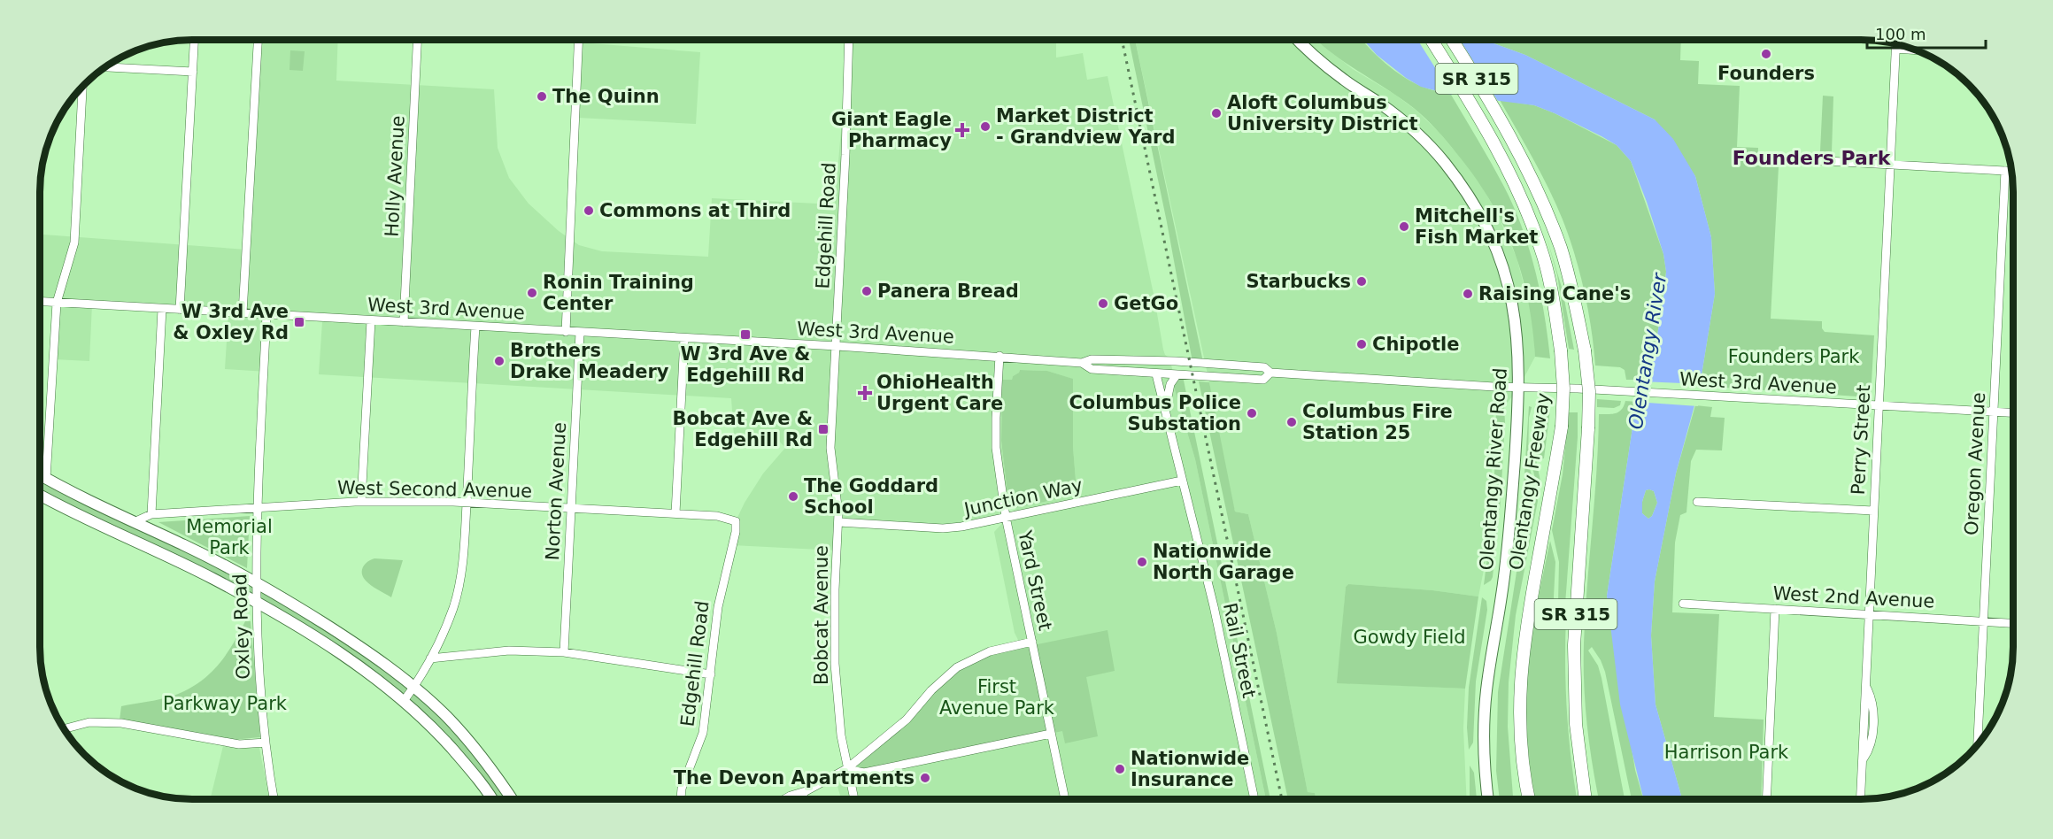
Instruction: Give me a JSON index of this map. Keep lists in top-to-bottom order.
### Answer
{
  "streets": {
    "highway": ["SR 315", "Olentangy Freeway"],
    "main road": ["Olentangy River Road"],
    "street": [
      "Holly Avenue",
      "Edgehill Road",
      "West 3rd Avenue",
      "Perry Street",
      "Oregon Avenue",
      "West Second Avenue",
      "Norton Avenue",
      "Junction Way",
      "Yard Street",
      "West 2nd Avenue",
      "Bobcat Avenue",
      "Oxley Road",
      "Rail Street"
    ]
  },
  "crossings": [
    ["Holly Avenue", "West 3rd Avenue"],
    ["Edgehill Road", "West 3rd Avenue"],
    ["Edgehill Road", "West Second Avenue"],
    ["Edgehill Road", "Bobcat Avenue"],
    ["West 3rd Avenue", "Perry Street"],
    ["West 3rd Avenue", "Oregon Avenue"],
    ["West 3rd Avenue", "Olentangy River Road"],
    ["West 3rd Avenue", "Norton Avenue"],
    ["West 3rd Avenue", "Yard Street"],
    ["West 3rd Avenue", "Oxley Road"],
    ["West 3rd Avenue", "Rail Street"],
    ["Perry Street", "West 2nd Avenue"],
    ["Oregon Avenue", "West 2nd Avenue"],
    ["West Second Avenue", "Norton Avenue"],
    ["West Second Avenue", "Oxley Road"],
    ["Junction Way", "Yard Street"],
    ["Junction Way", "Bobcat Avenue"],
    ["Junction Way", "Rail Street"]
  ],
  "districts": ["Founders Park"],
  "water": ["Olentangy River"],
  "parks": [
    "Founders Park",
    "Memorial Park",
    "Gowdy Field",
    "First Avenue Park",
    "Parkway Park",
    "Harrison Park"
  ],
  "places": {
    "other": [
      "Founders",
      "The Quinn",
      "Aloft Columbus University District",
      "Market District - Grandview Yard",
      "Commons at Third",
      "Mitchell's Fish Market",
      "Starbucks",
      "Panera Bread",
      "Ronin Training Center",
      "Raising Cane's",
      "GetGo",
      "Chipotle",
      "Brothers Drake Meadery",
      "Columbus Police Substation",
      "Columbus Fire Station 25",
      "The Goddard School",
      "Nationwide North Garage",
      "Nationwide Insurance",
      "The Devon Apartments"
    ],
    "health": ["Giant Eagle Pharmacy", "OhioHealth Urgent Care"],
    "transit": ["W 3rd Ave & Oxley Rd", "W 3rd Ave & Edgehill Rd", "Bobcat Ave & Edgehill Rd"]
  },
  "scale_bar": "100 m"
}
